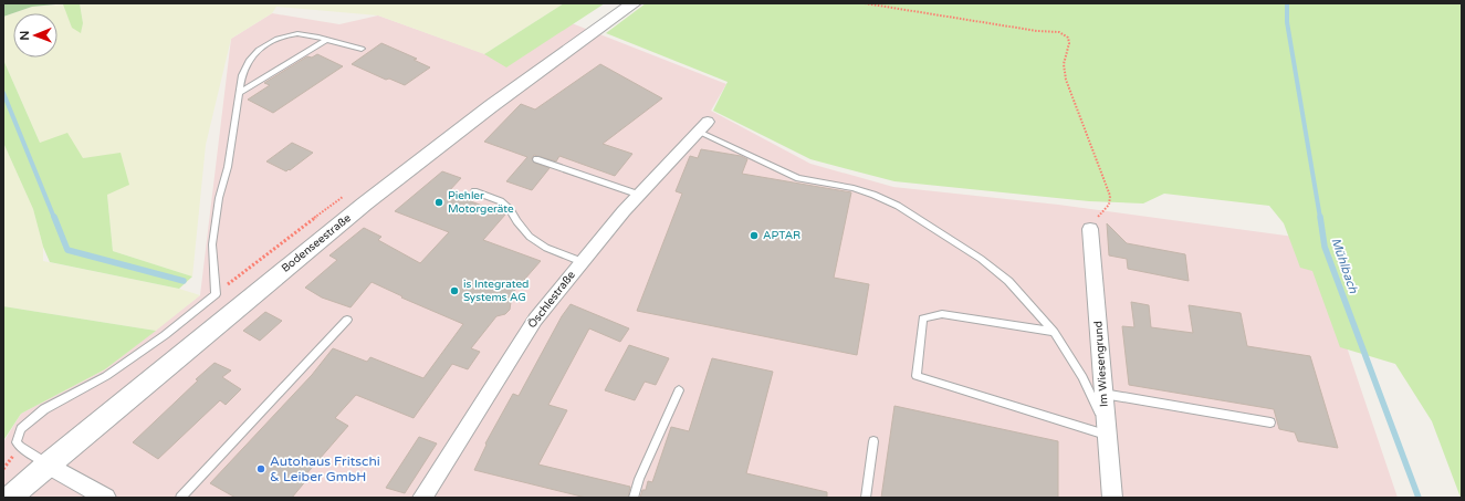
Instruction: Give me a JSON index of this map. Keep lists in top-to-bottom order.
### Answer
{
  "streets": {
    "street": ["Bodenseestraße", "Öschlestraße", "Im Wiesengrund"]
  },
  "water": ["Mühlbach"],
  "places": [
    "Piehler Motorgeräte",
    "APTAR",
    "is Integrated Systems AG",
    "Autohaus Fritschi & Leiber GmbH"
  ],
  "north": "left"
}
